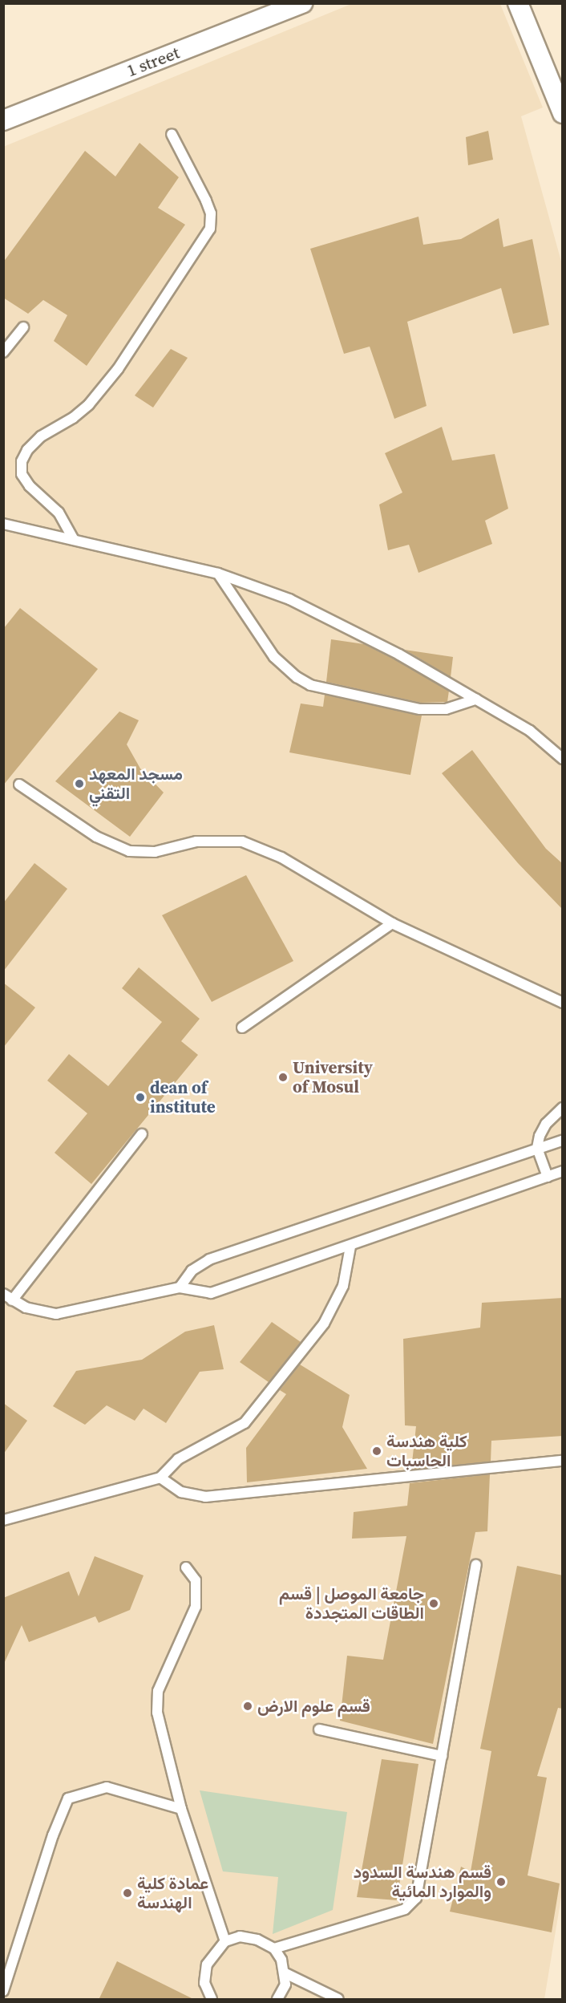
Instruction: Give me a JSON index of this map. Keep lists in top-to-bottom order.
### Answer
{
  "streets": {
    "street": ["1 street"]
  },
  "places": [
    "مسجد المعهد التقني",
    "University of Mosul",
    "dean of institute",
    "كلية هندسة الحاسبات",
    "جامعة الموصل | قسم الطاقات المتجددة",
    "قسم علوم الارض",
    "قسم هندسة السدود والموارد المائية",
    "عمادة كلية الهندسة"
  ]
}
